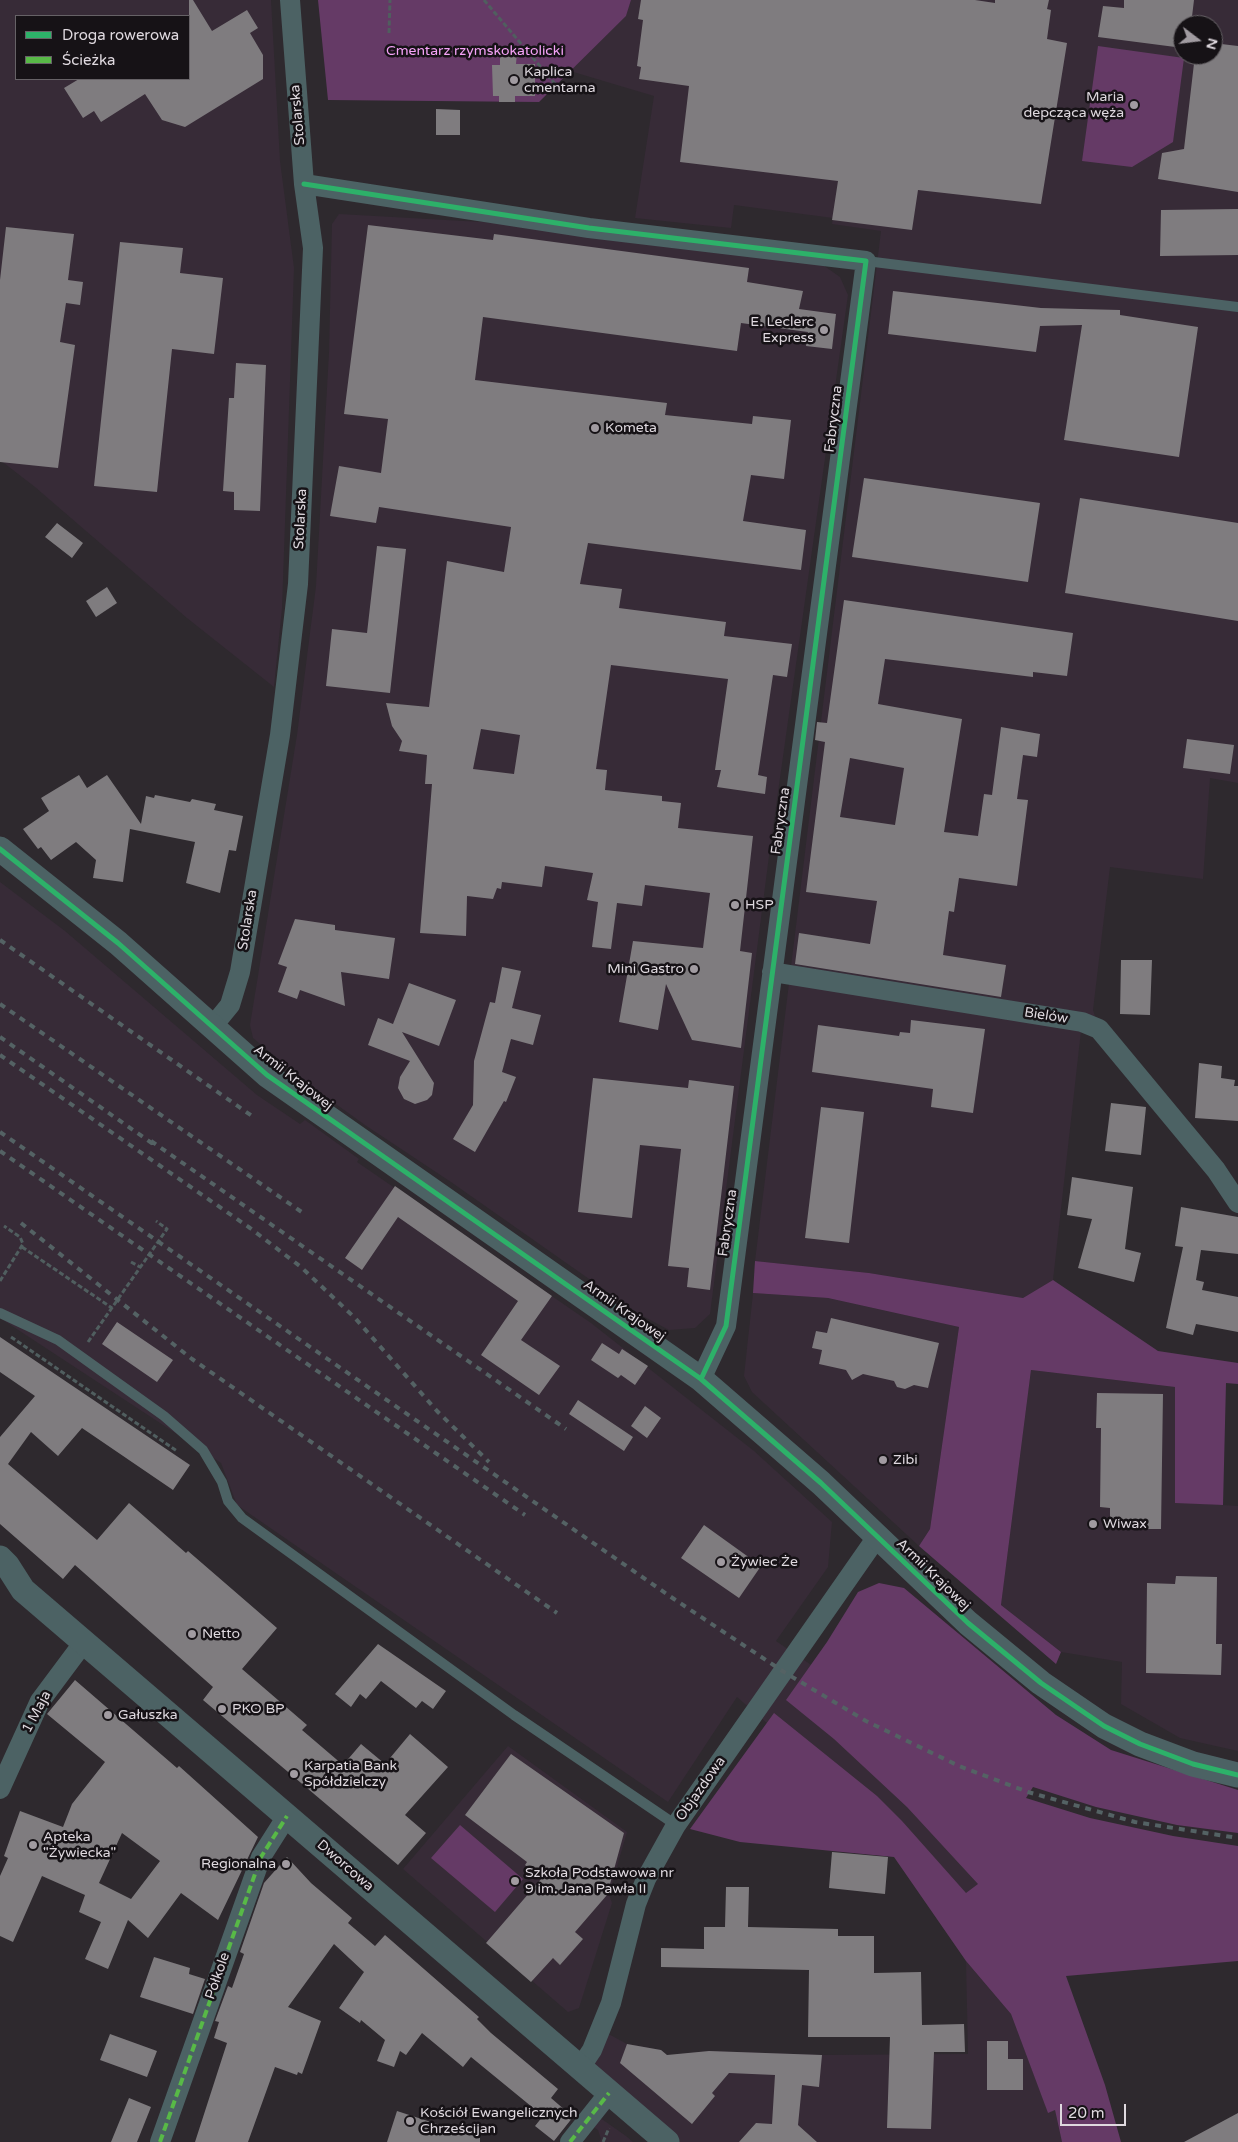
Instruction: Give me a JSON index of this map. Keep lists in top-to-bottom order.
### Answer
{
  "streets": {
    "street": [
      "Stolarska",
      "Fabryczna",
      "Bielów",
      "Armii Krajowej",
      "1 Maja",
      "Objazdowa",
      "Dworcowa",
      "Półkole"
    ]
  },
  "crossings": [
    ["Stolarska", "Armii Krajowej"],
    ["Fabryczna", "Bielów"],
    ["Fabryczna", "Armii Krajowej"],
    ["Armii Krajowej", "Objazdowa"],
    ["1 Maja", "Dworcowa"],
    ["Objazdowa", "Dworcowa"],
    ["Dworcowa", "Półkole"]
  ],
  "parks": ["Cmentarz rzymskokatolicki"],
  "places": [
    "Kaplica cmentarna",
    "Maria depcząca węża",
    "E. Leclerc Express",
    "Kometa",
    "HSP",
    "Mini Gastro",
    "Zibi",
    "Wiwax",
    "Żywiec Że",
    "Netto",
    "PKO BP",
    "Gałuszka",
    "Karpatia Bank Spółdzielczy",
    "Apteka \"Żywiecka\"",
    "Regionalna",
    "Szkoła Podstawowa nr 9 im. Jana Pawła II",
    "Kościół Ewangelicznych Chrześcijan"
  ],
  "legend": ["Droga rowerowa", "Ścieżka"],
  "scale_bar": "20 m",
  "north": "right"
}
